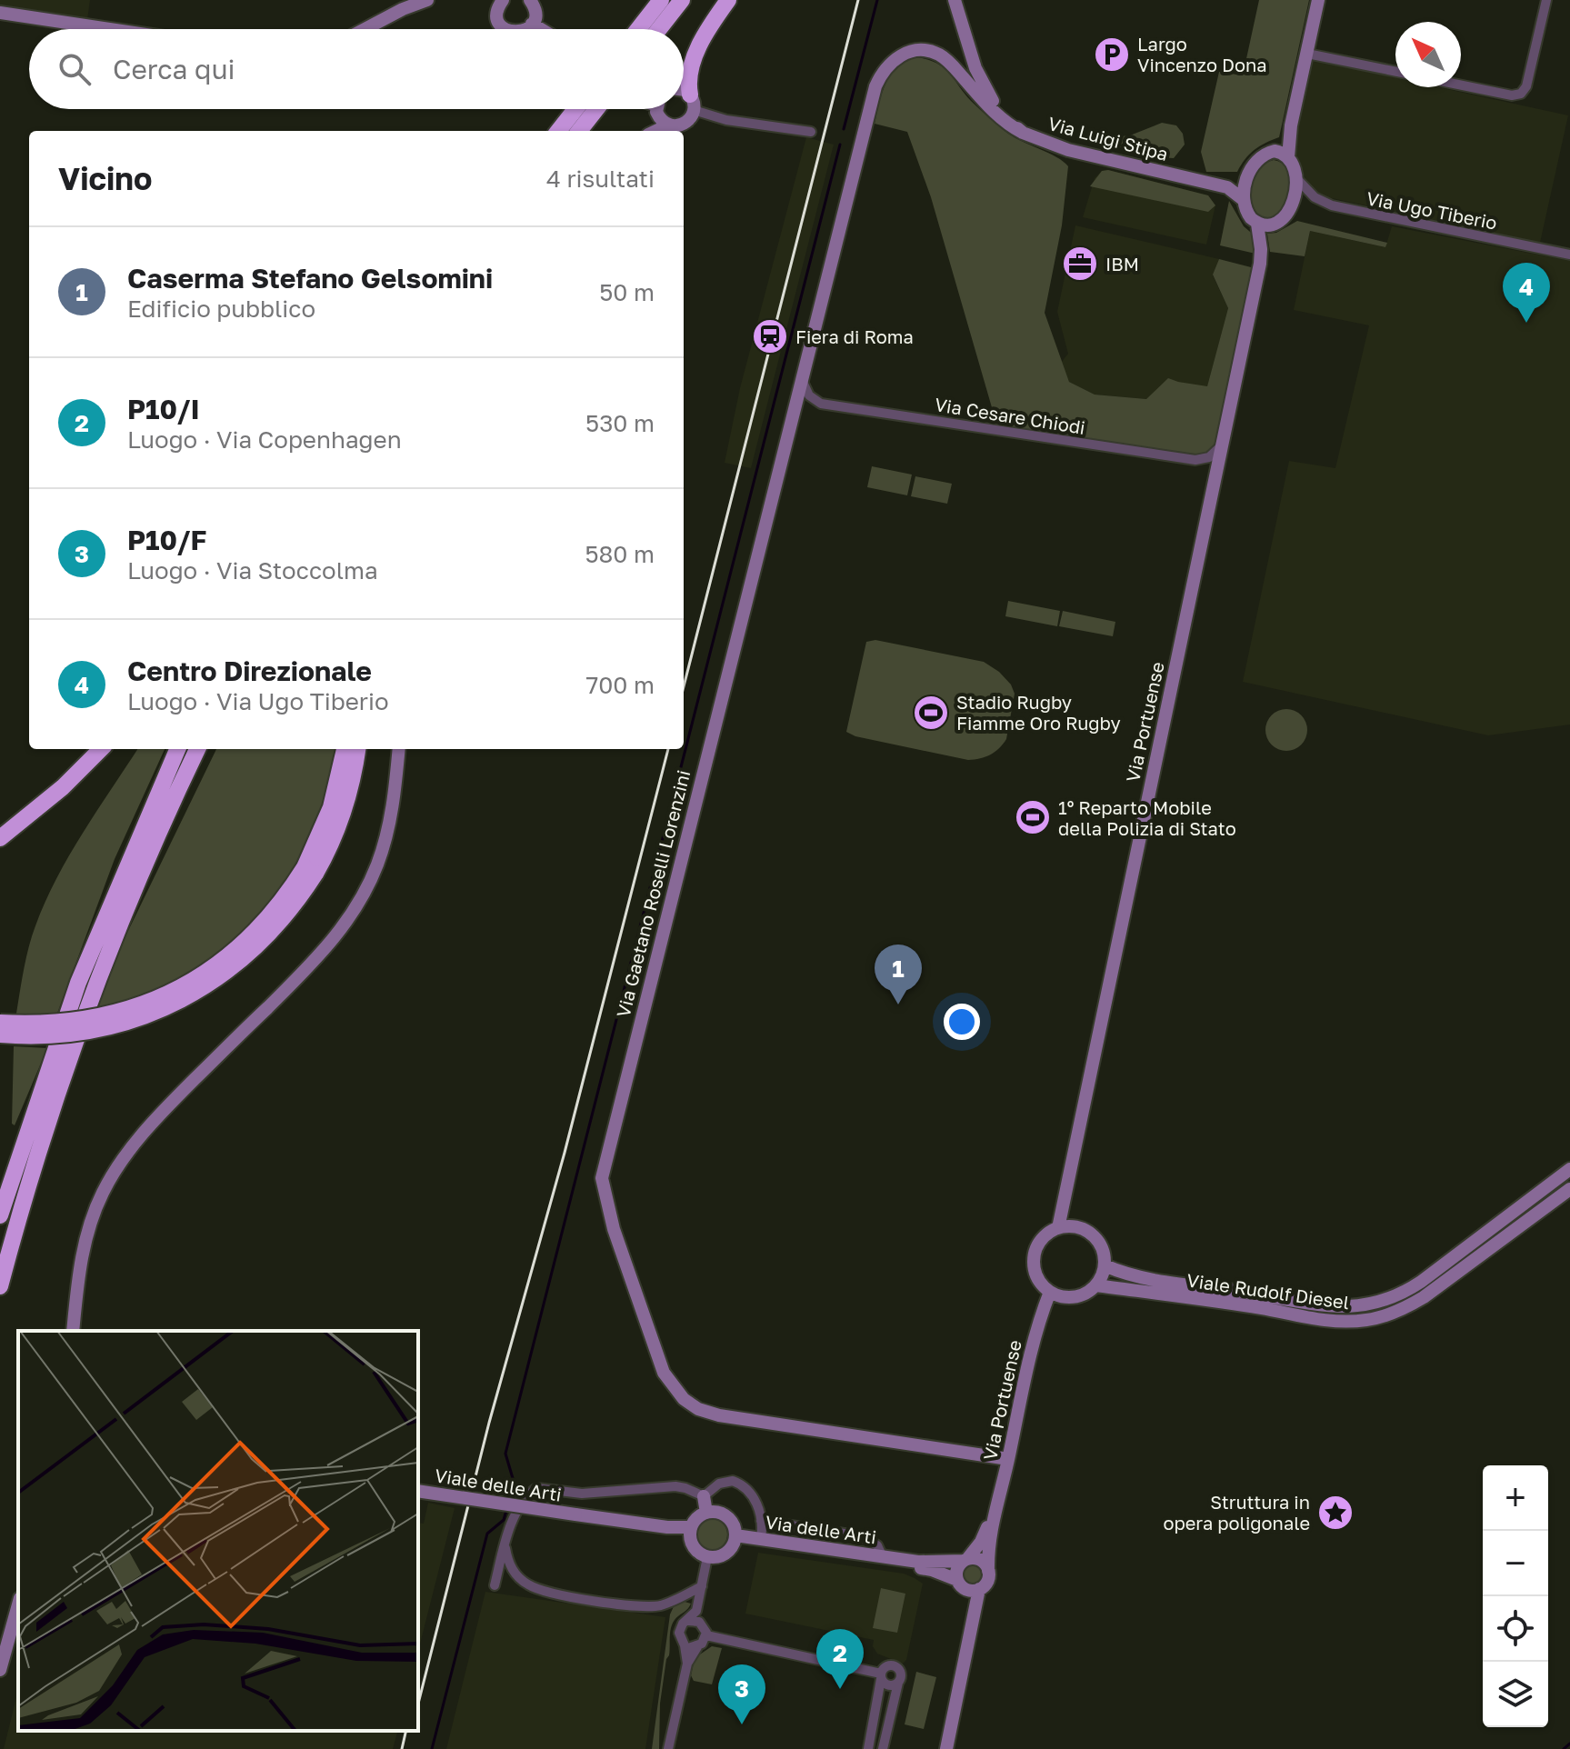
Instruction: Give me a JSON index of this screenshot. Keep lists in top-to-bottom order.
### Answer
{
  "streets": {
    "street": [
      "Via Luigi Stipa",
      "Via Ugo Tiberio",
      "Via Cesare Chiodi",
      "Via Portuense",
      "Via Gaetano Roselli Lorenzini",
      "Viale Rudolf Diesel",
      "Viale delle Arti",
      "Via delle Arti"
    ]
  },
  "crossings": [
    ["Via Luigi Stipa", "Via Ugo Tiberio"],
    ["Via Luigi Stipa", "Via Portuense"],
    ["Via Luigi Stipa", "Via Gaetano Roselli Lorenzini"],
    ["Via Ugo Tiberio", "Via Portuense"],
    ["Via Cesare Chiodi", "Via Portuense"],
    ["Via Cesare Chiodi", "Via Gaetano Roselli Lorenzini"],
    ["Via Portuense", "Via Gaetano Roselli Lorenzini"],
    ["Via Portuense", "Viale Rudolf Diesel"],
    ["Viale delle Arti", "Via delle Arti"]
  ],
  "places": {
    "parking": ["Largo Vincenzo Dona"],
    "office": ["IBM"],
    "station": ["Fiera di Roma"],
    "sports": ["Stadio Rugby Fiamme Oro Rugby", "1º Reparto Mobile della Polizia di Stato"],
    "place": ["Struttura in opera poligonale"]
  },
  "north": "top left",
  "page": {
    "search": "Cerca qui",
    "heading": ["Vicino", "4 risultati"],
    "list": [
      {
        "mark": "1",
        "name": "Caserma Stefano Gelsomini",
        "note": "Edificio pubblico",
        "value": "50 m"
      },
      {
        "mark": "2",
        "name": "P10/I",
        "note": "Luogo · Via Copenhagen",
        "value": "530 m"
      },
      {
        "mark": "3",
        "name": "P10/F",
        "note": "Luogo · Via Stoccolma",
        "value": "580 m"
      },
      {
        "mark": "4",
        "name": "Centro Direzionale",
        "note": "Luogo · Via Ugo Tiberio",
        "value": "700 m"
      }
    ],
    "pins": [
      "4",
      "1",
      "2",
      "3"
    ],
    "map_buttons": ["+", "−"]
  }
}
